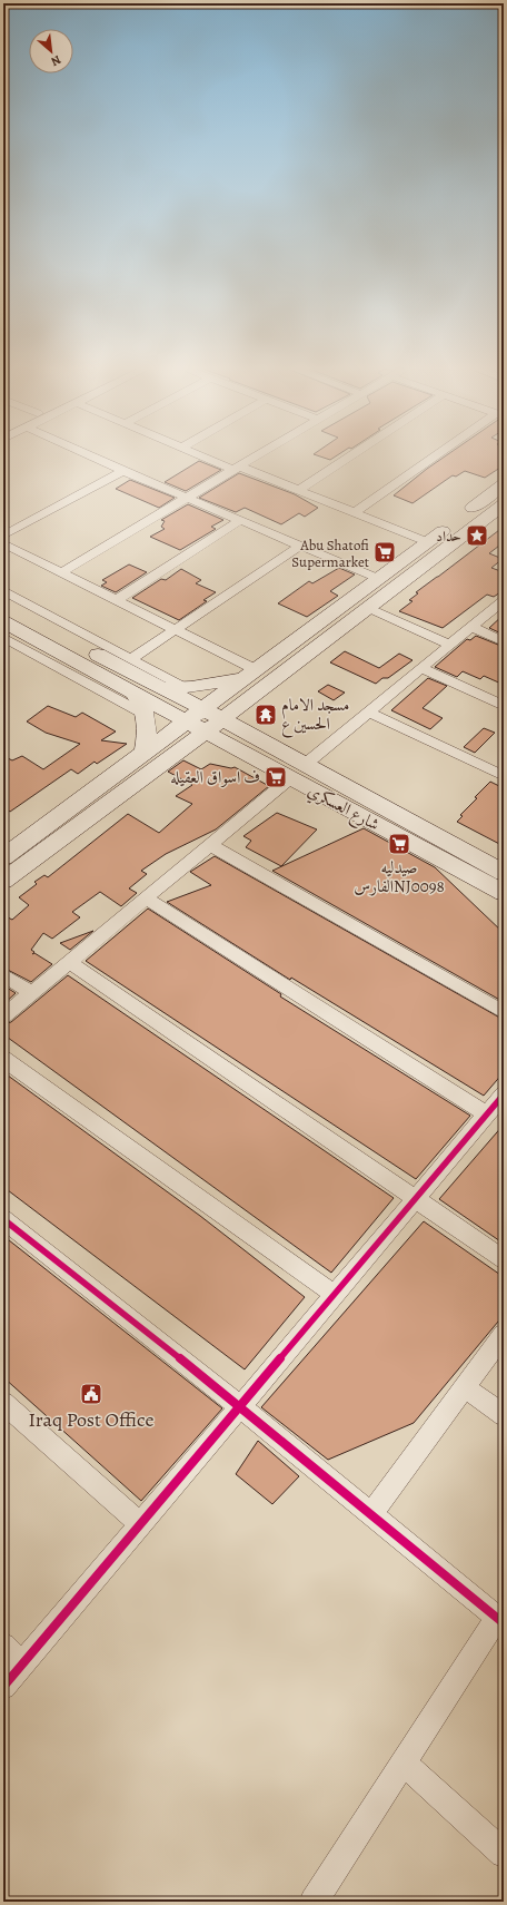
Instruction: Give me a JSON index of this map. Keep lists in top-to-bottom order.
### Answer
{
  "streets": {
    "main road": ["شارع العسكري"]
  },
  "places": {
    "place": ["حداد"],
    "supermarket": ["Abu Shatofi Supermarket", "ف اسواق العقيله", "صيدليه الفارسNJ0098"],
    "temple": ["مسجد الامام الحسين ع"],
    "public building": ["Iraq Post Office"]
  },
  "north": "bottom right"
}
